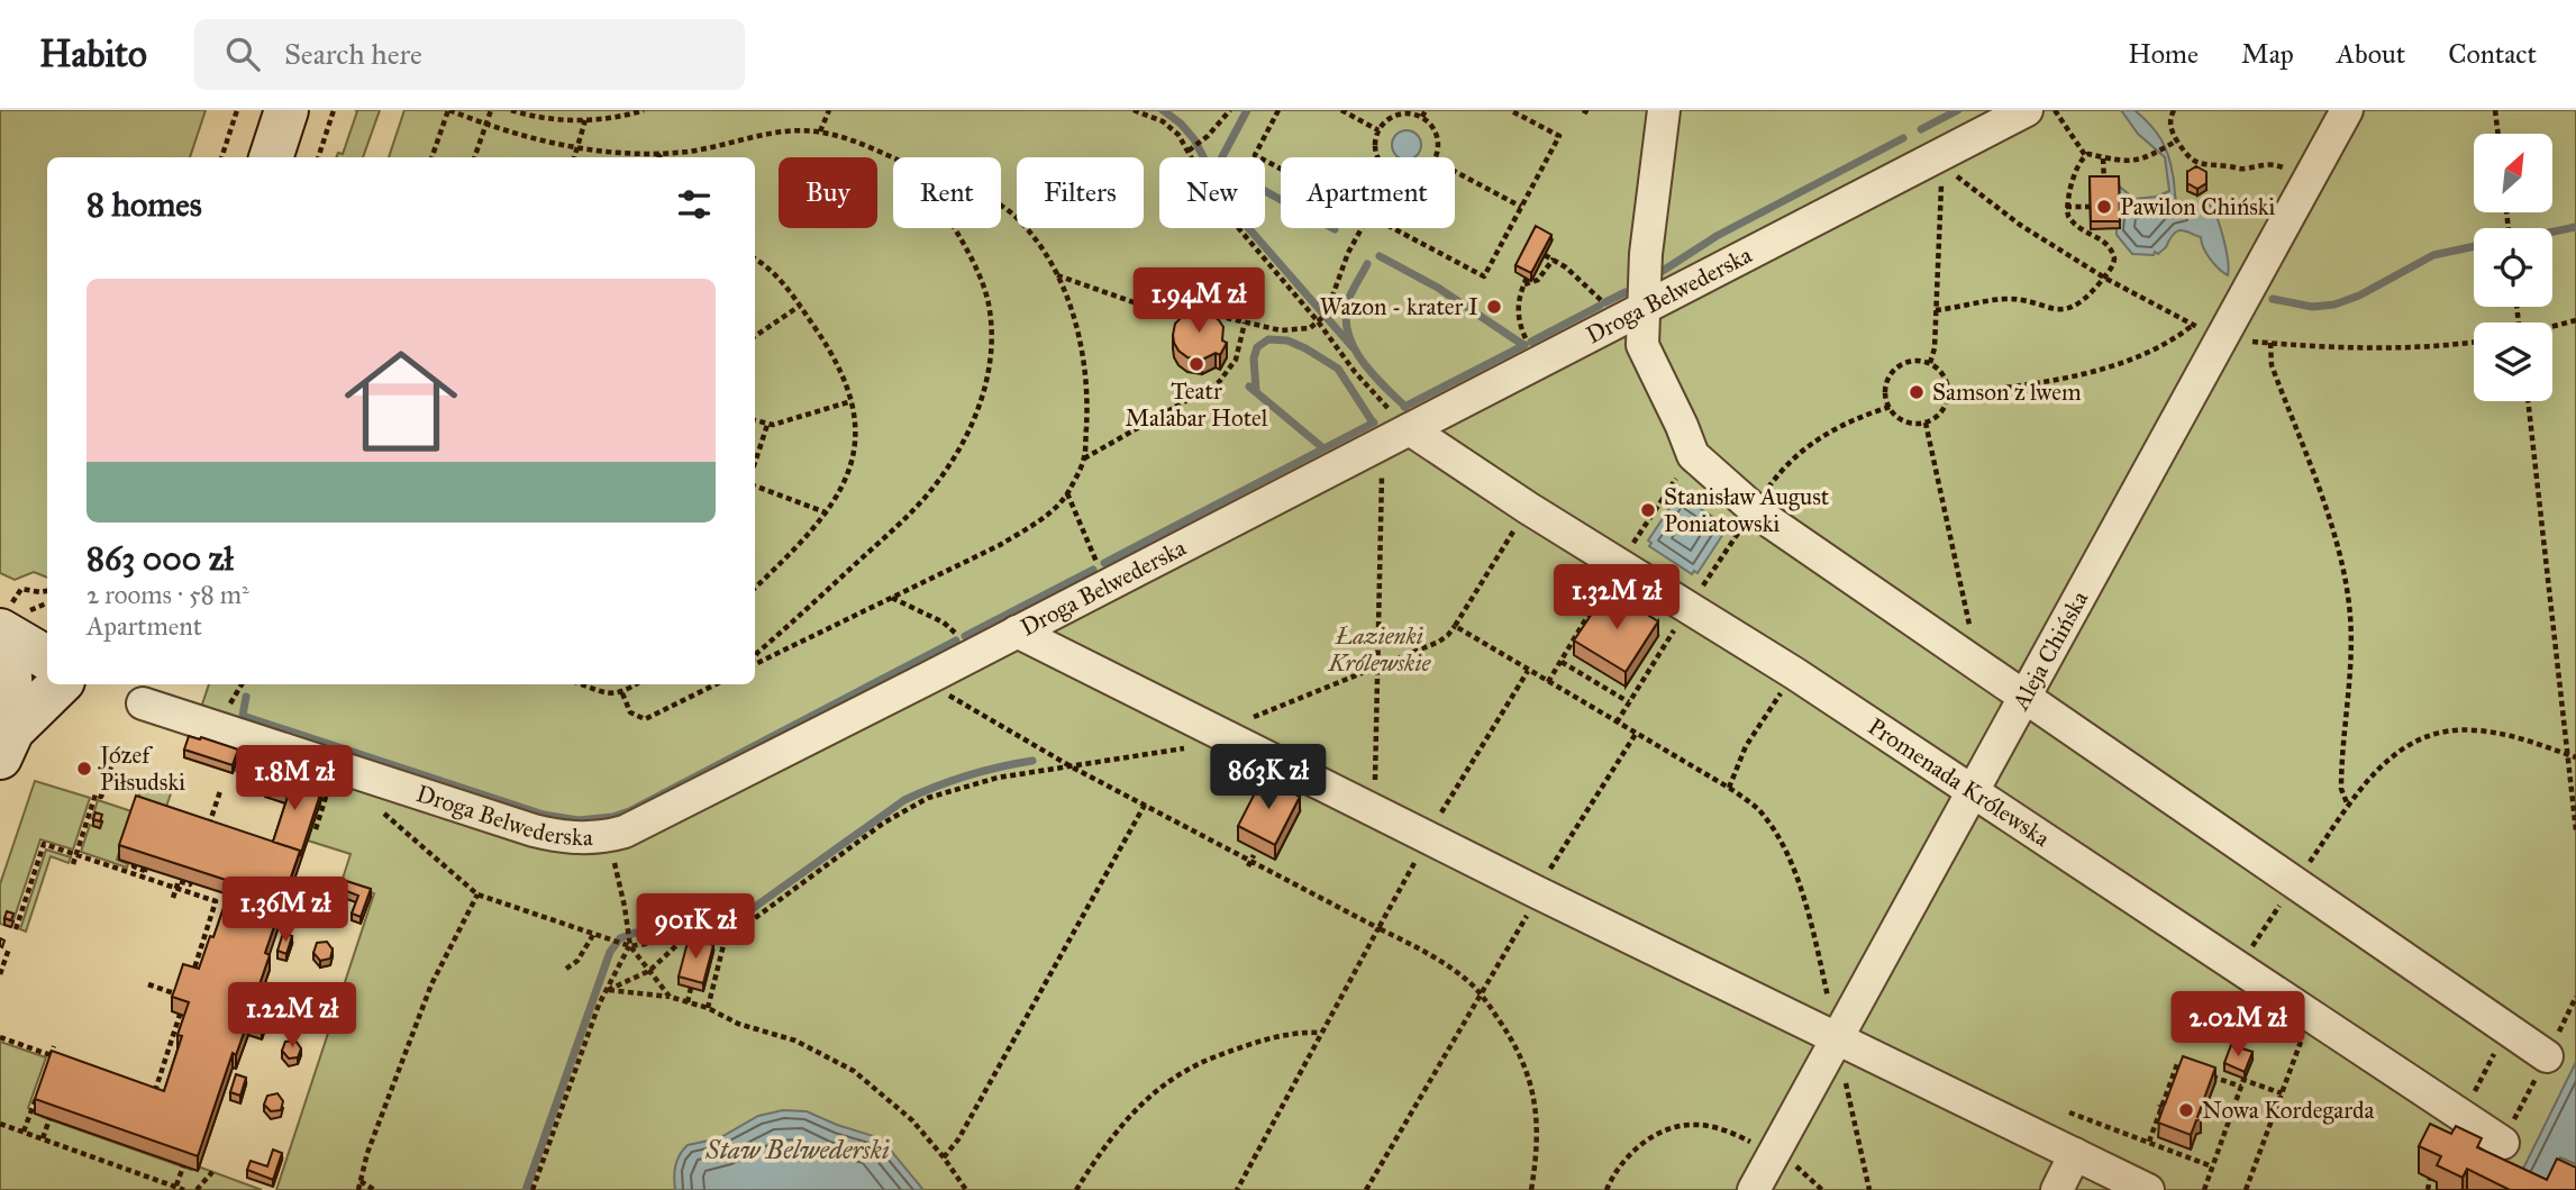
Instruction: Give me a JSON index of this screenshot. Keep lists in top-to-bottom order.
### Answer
{
  "streets": {
    "street": ["Droga Belwederska", "Aleja Chińska", "Promenada Królewska"]
  },
  "crossings": [
    ["Droga Belwederska", "Promenada Królewska"],
    ["Aleja Chińska", "Promenada Królewska"]
  ],
  "water": ["Staw Belwederski"],
  "parks": ["Łazienki Królewskie"],
  "places": [
    "Pawilon Chiński",
    "Wazon - krater I",
    "Teatr Malabar Hotel",
    "Samson z lwem",
    "Stanisław August Poniatowski",
    "Józef Piłsudski",
    "Nowa Kordegarda"
  ],
  "north": "top right",
  "page": {
    "header": "Habito",
    "search": "Search here",
    "nav": [
      "Home",
      "Map",
      "About",
      "Contact"
    ],
    "chip": [
      "Buy",
      "Rent",
      "Filters",
      "New",
      "Apartment"
    ],
    "heading": "8 homes",
    "list": [
      {
        "name": "863 000 zł",
        "note": "2 rooms · 58 m² · Apartment"
      }
    ],
    "price": [
      "1.94M zł",
      "1.32M zł",
      "863K zł",
      "1.8M zł",
      "1.36M zł",
      "901K zł",
      "1.22M zł",
      "2.02M zł"
    ]
  }
}
